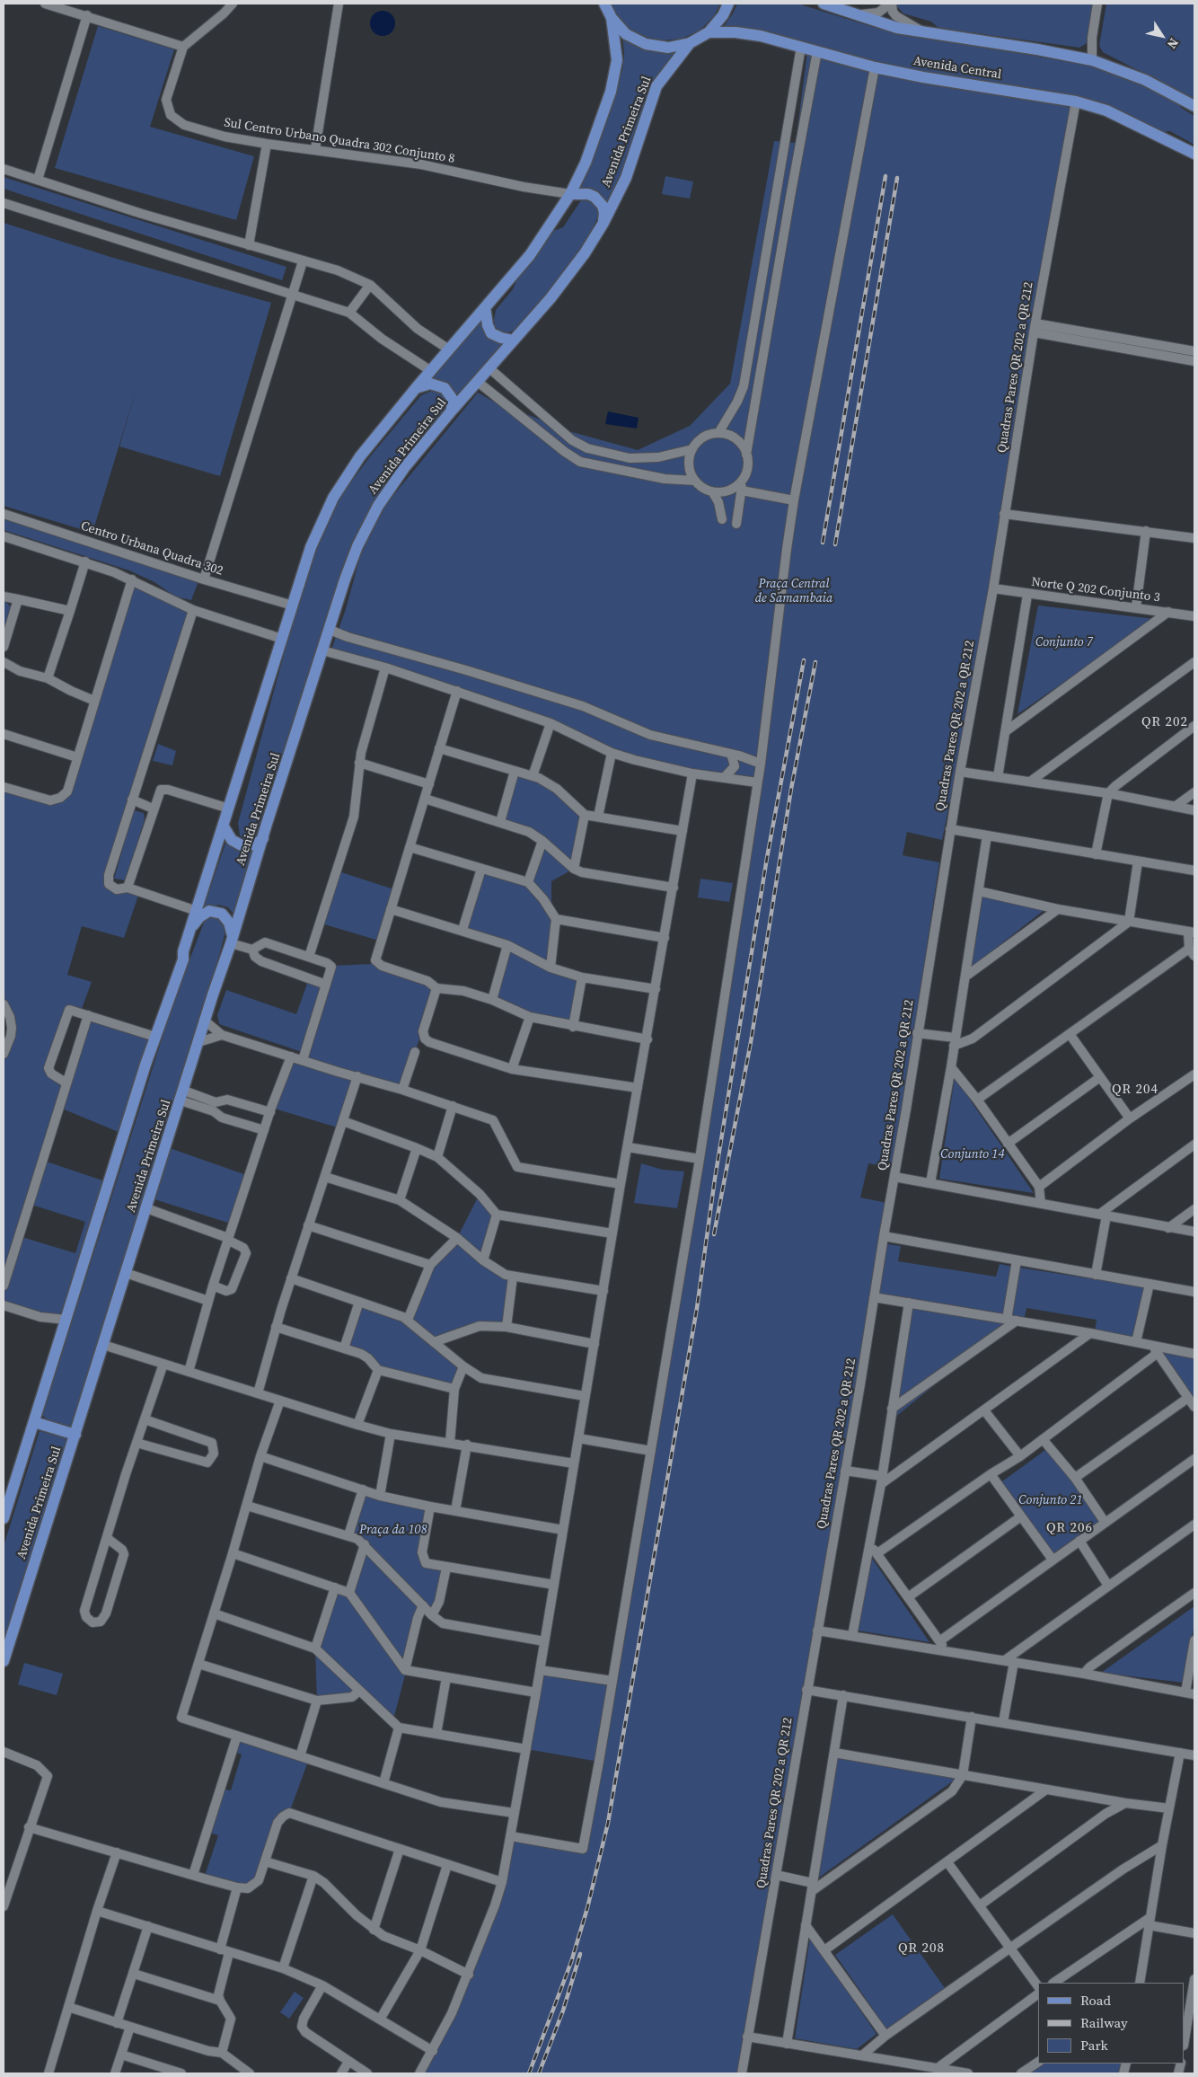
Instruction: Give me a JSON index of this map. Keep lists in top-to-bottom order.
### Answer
{
  "streets": {
    "main road": ["Avenida Central", "Avenida Primeira Sul"],
    "street": [
      "Sul Centro Urbano Quadra 302 Conjunto 8",
      "Quadras Pares QR 202 a QR 212",
      "Centro Urbana Quadra 302",
      "Norte Q 202 Conjunto 3"
    ]
  },
  "crossings": [
    ["Avenida Central", "Quadras Pares QR 202 a QR 212"],
    ["Quadras Pares QR 202 a QR 212", "Norte Q 202 Conjunto 3"]
  ],
  "districts": [
    "QR 202",
    "QR 204",
    "QR 206",
    "QR 208"
  ],
  "parks": [
    "Praça Central de Samambaia",
    "Conjunto 7",
    "Conjunto 14",
    "Conjunto 21",
    "Praça da 108"
  ],
  "legend": ["Road", "Railway", "Park"],
  "north": "bottom right"
}
